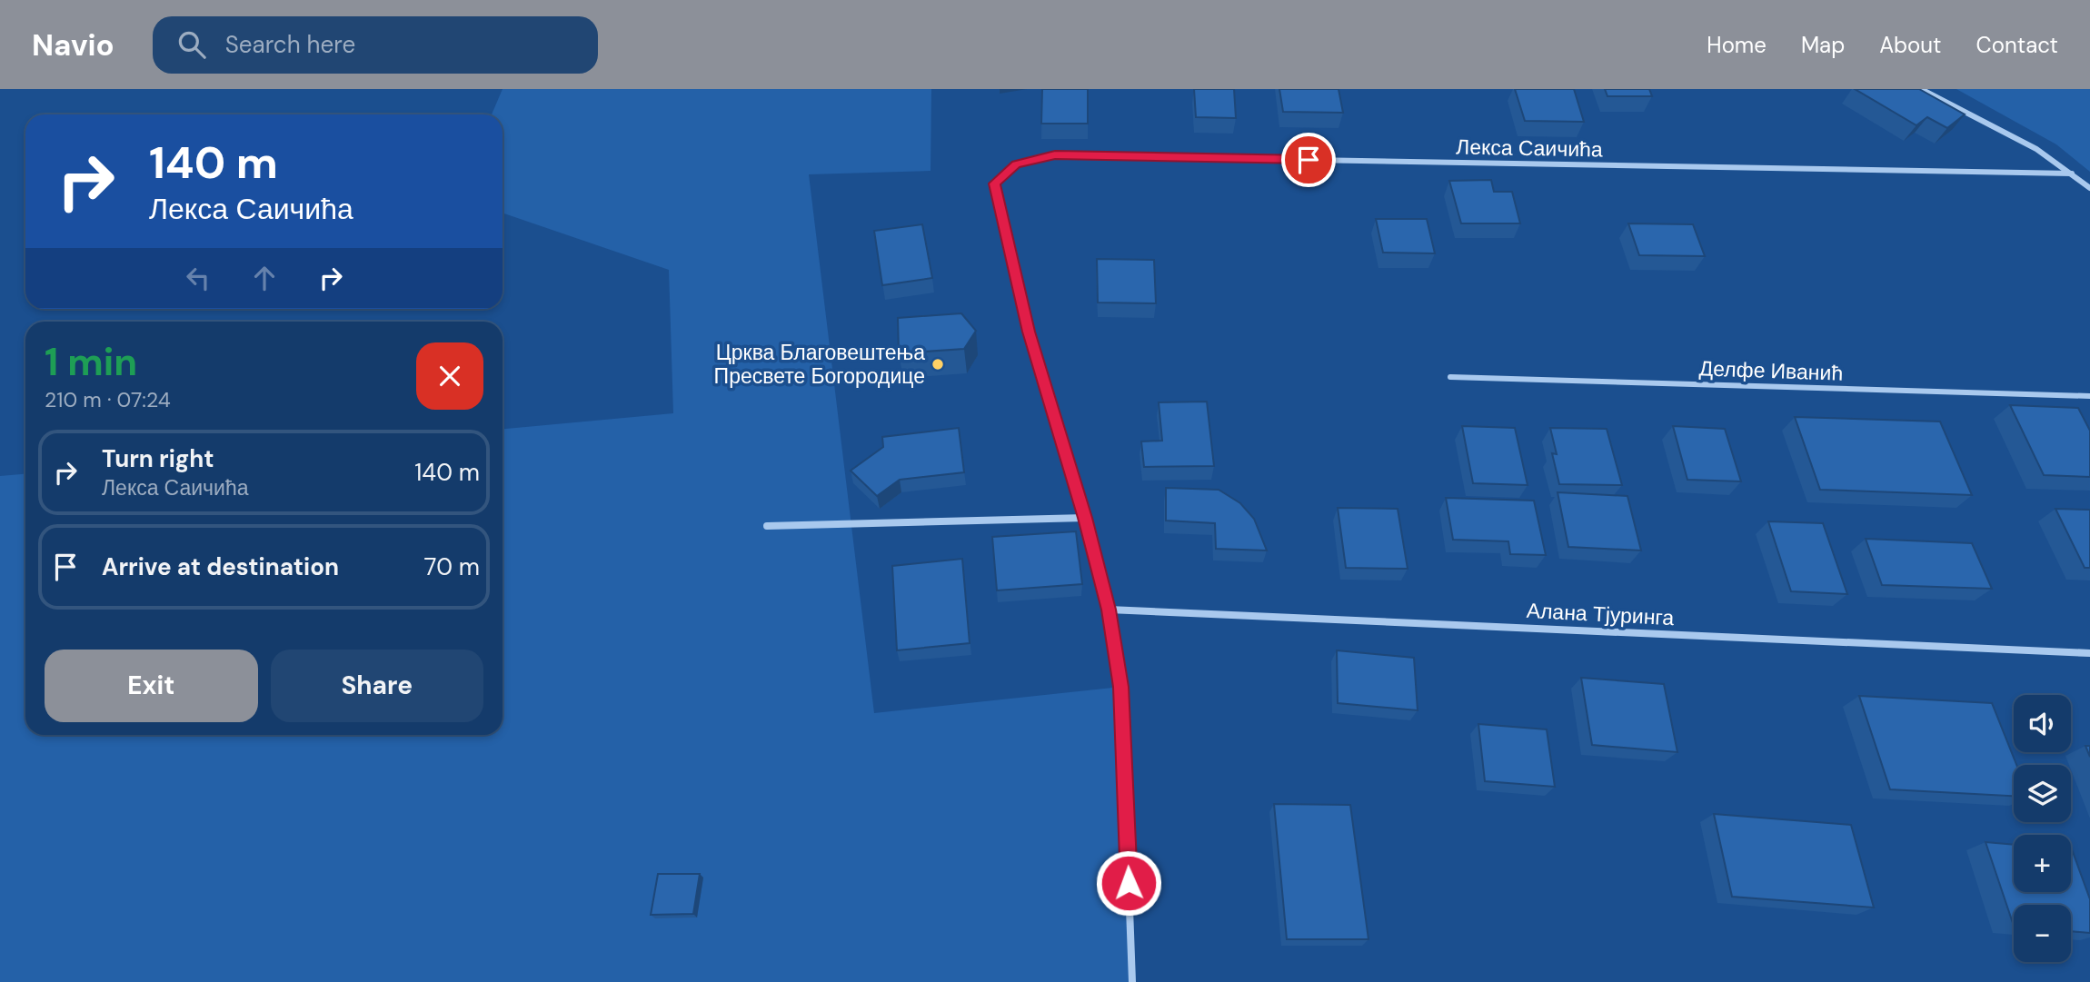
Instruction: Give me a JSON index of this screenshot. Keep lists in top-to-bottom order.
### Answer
{
  "streets": {
    "street": ["Лекса Саичића", "Делфе Иванић", "Алана Тјуринга"]
  },
  "places": ["Црква Благовештења Пресвете Богородице"],
  "page": {
    "header": "Navio",
    "search": "Search here",
    "nav": [
      "Home",
      "Map",
      "About",
      "Contact"
    ],
    "turn": ["140 m", "Лекса Саичића"],
    "heading": ["1 min", "210 m · 07:24"],
    "list": [
      {
        "name": "Turn right",
        "note": "Лекса Саичића",
        "value": "140 m"
      },
      {
        "name": "Arrive at destination",
        "value": "70 m"
      }
    ],
    "buttons": ["Exit", "Share"],
    "map_buttons": ["+", "−"]
  }
}
